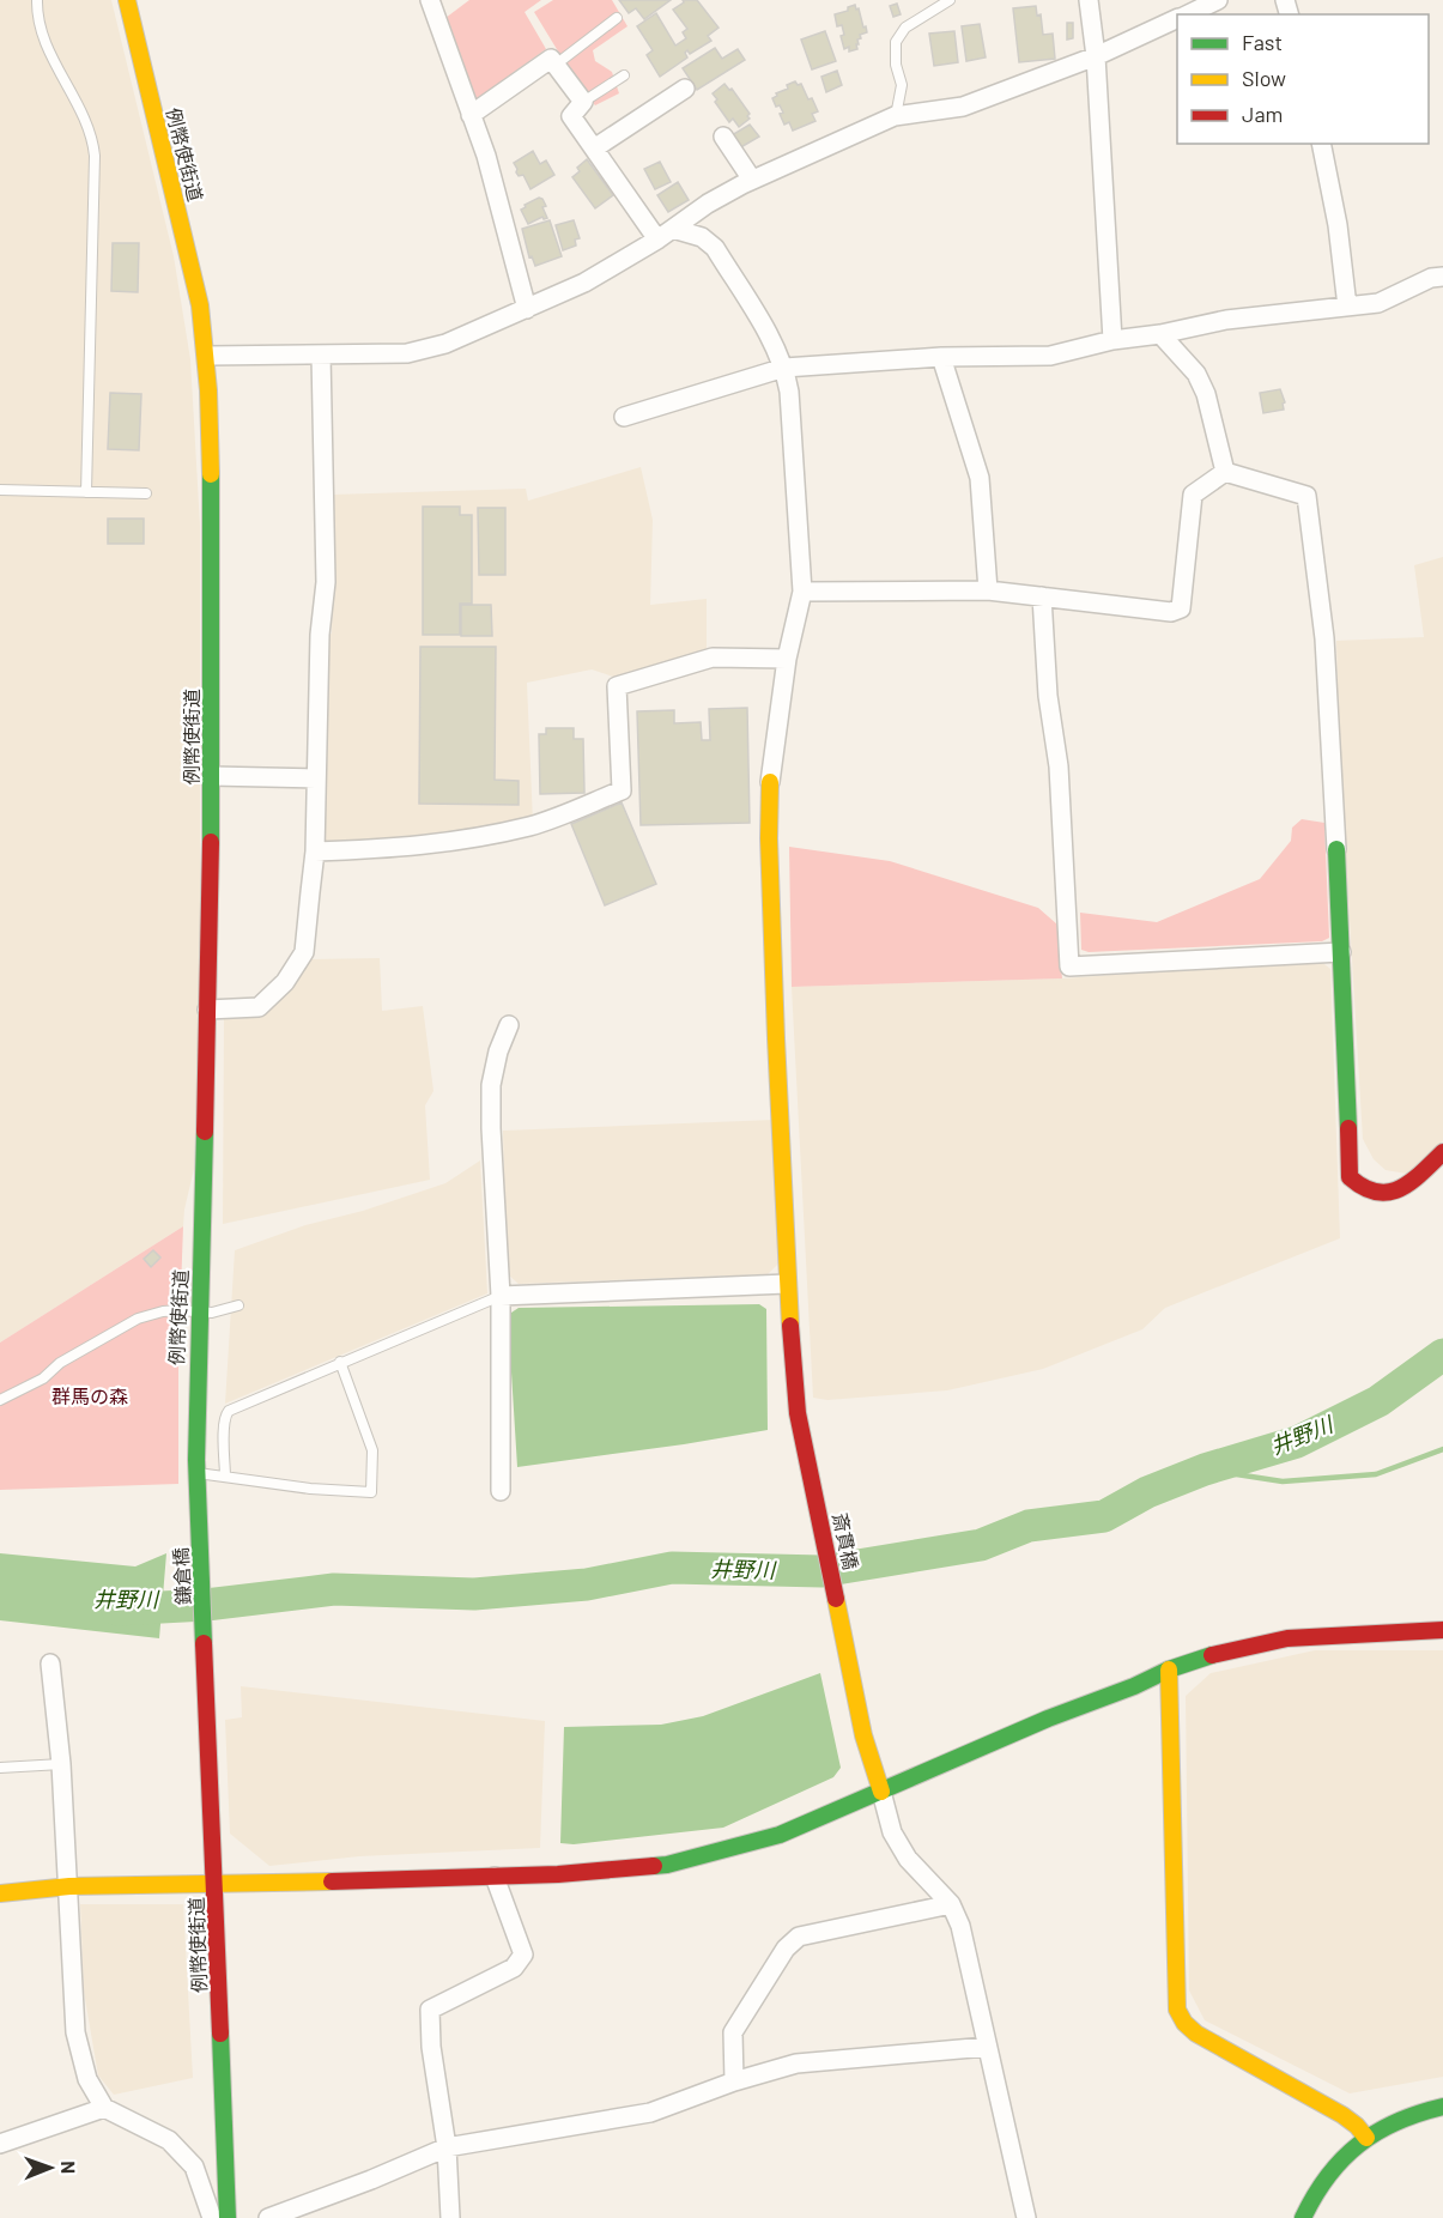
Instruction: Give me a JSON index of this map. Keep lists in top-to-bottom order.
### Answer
{
  "streets": {
    "street": ["例幣使街道", "斎貫橋", "鎌倉橋"]
  },
  "crossings": [
    ["例幣使街道", "鎌倉橋"]
  ],
  "water": ["井野川"],
  "parks": ["群馬の森"],
  "legend": ["Fast", "Slow", "Jam"],
  "north": "right"
}
